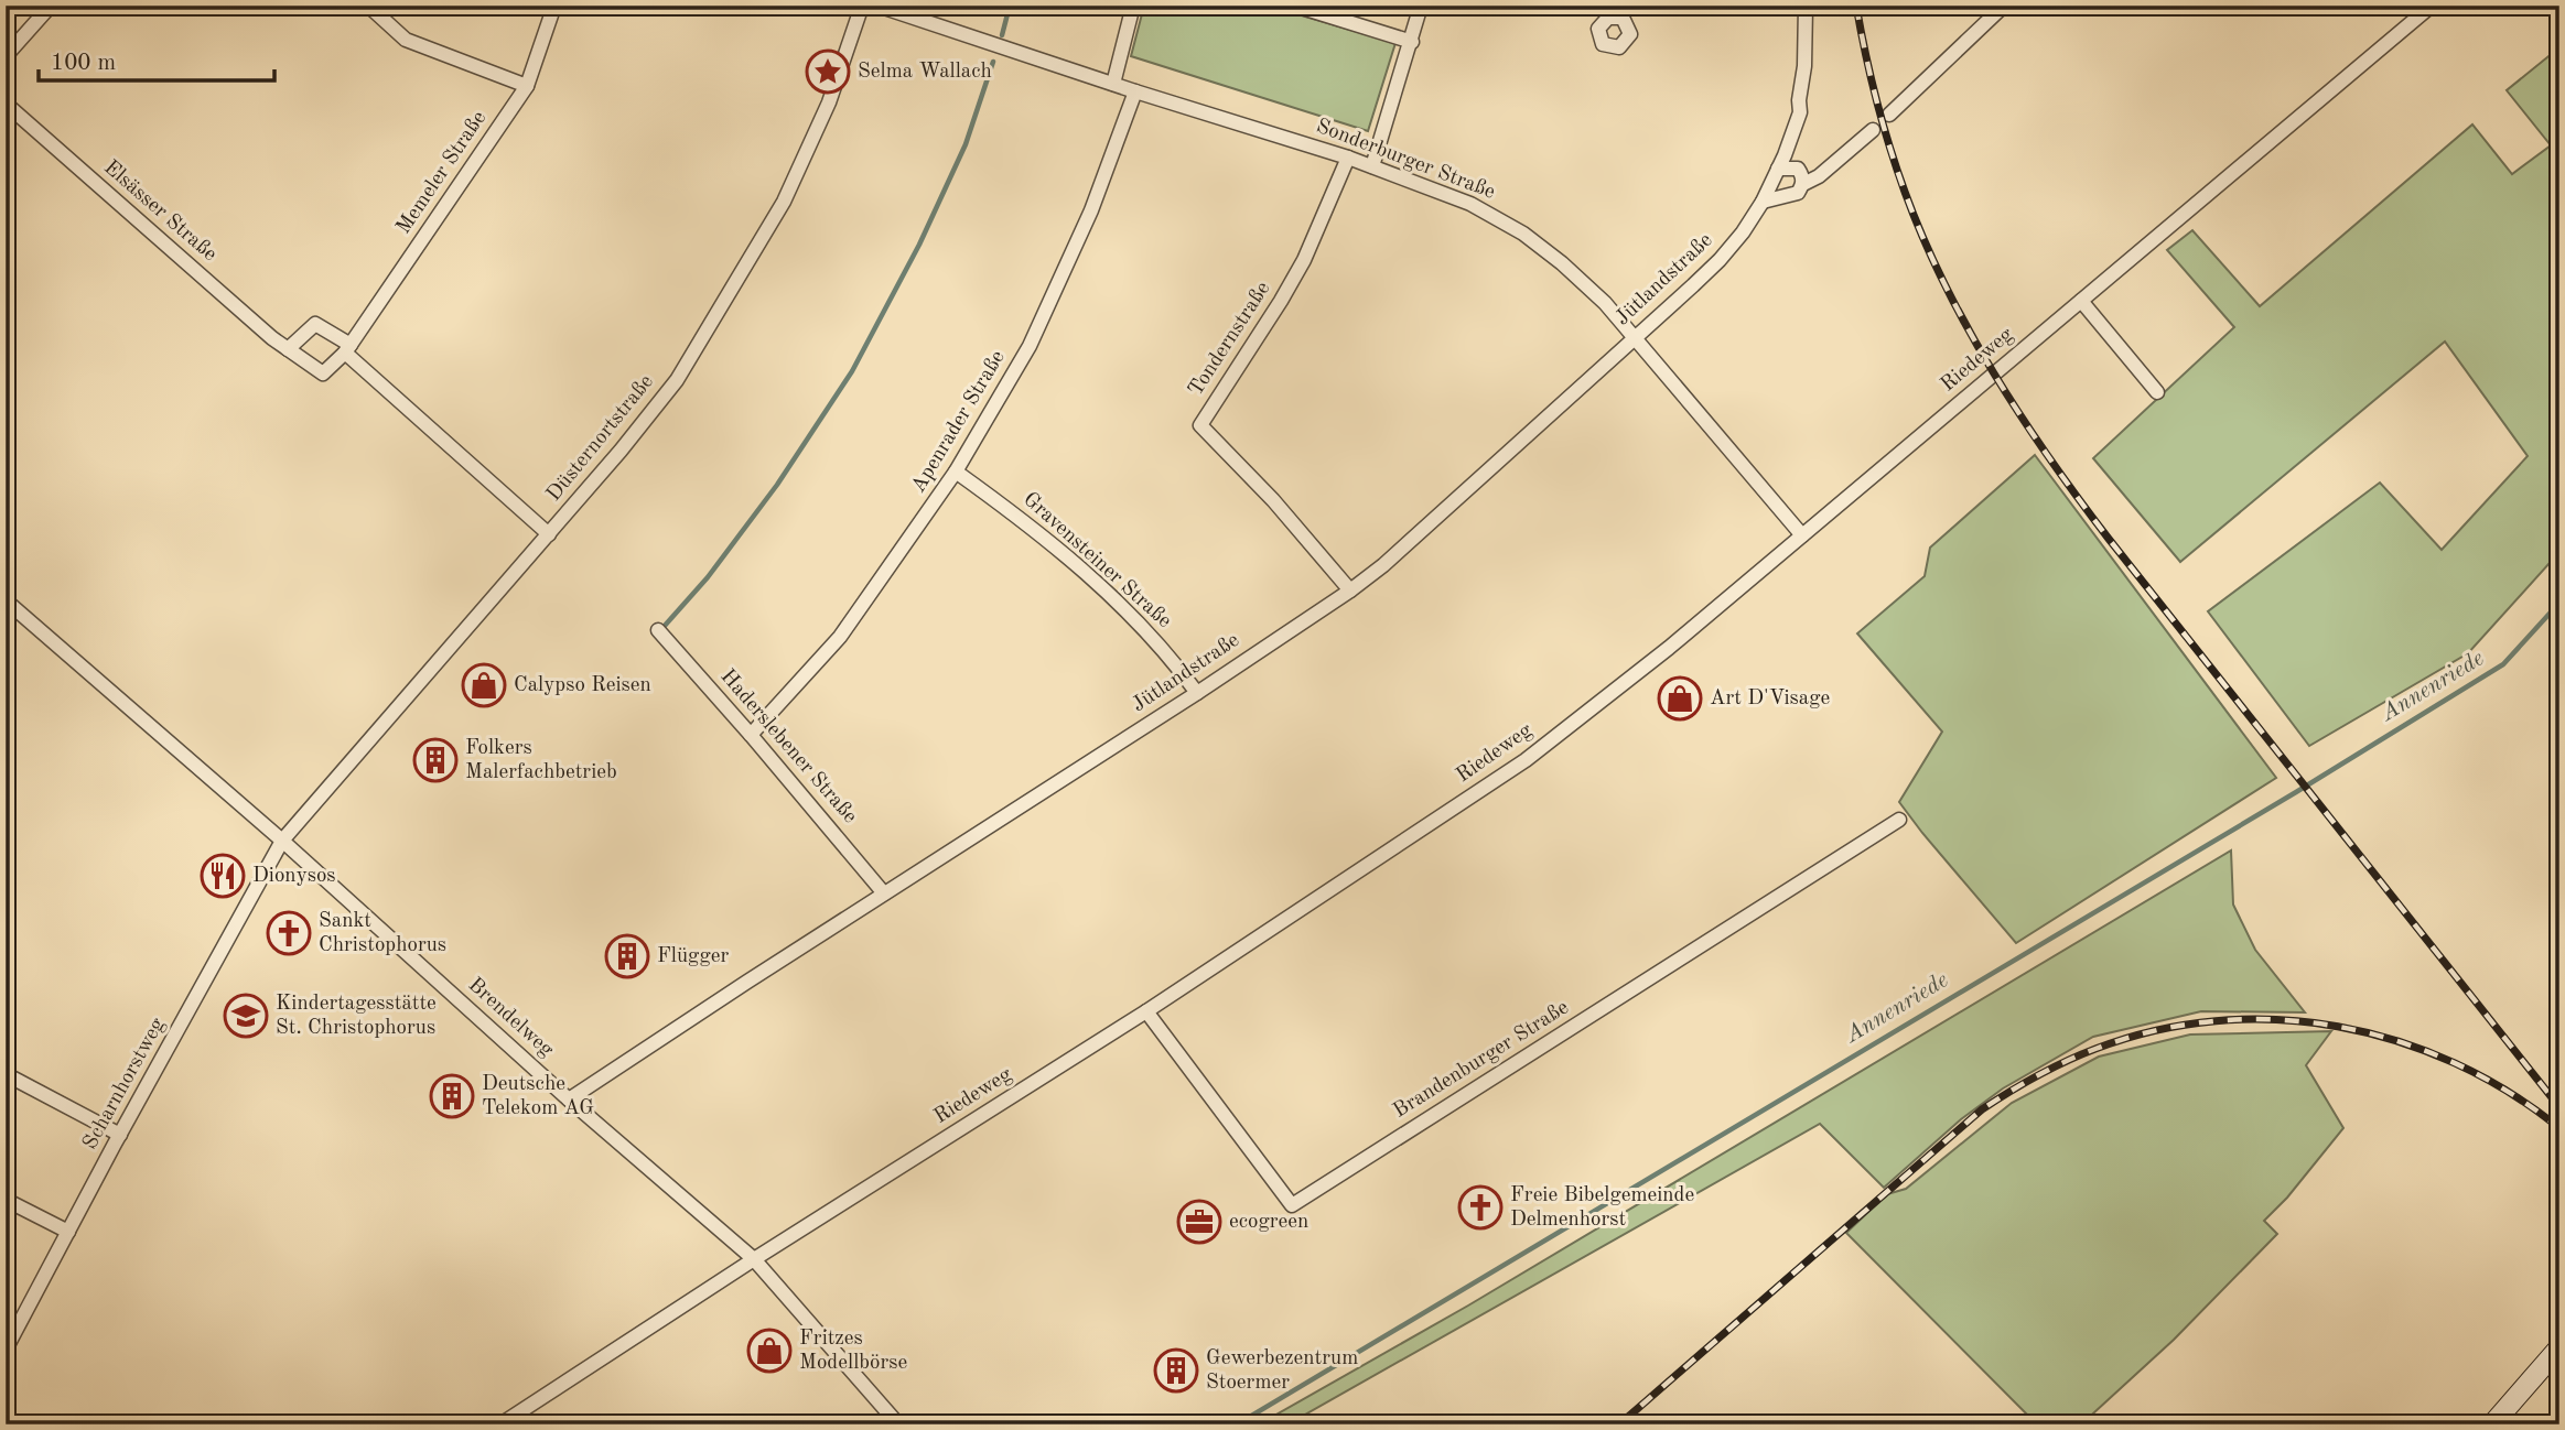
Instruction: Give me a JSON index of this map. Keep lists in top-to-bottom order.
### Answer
{
  "streets": {
    "street": [
      "Sonderburger Straße",
      "Memeler Straße",
      "Elsässer Straße",
      "Jütlandstraße",
      "Tondernstraße",
      "Riedeweg",
      "Apenrader Straße",
      "Düsternortstraße",
      "Gravensteiner Straße",
      "Haderslebener Straße",
      "Brendelweg",
      "Brandenburger Straße",
      "Scharnhorstweg"
    ]
  },
  "crossings": [
    ["Sonderburger Straße", "Jütlandstraße"],
    ["Sonderburger Straße", "Tondernstraße"],
    ["Sonderburger Straße", "Riedeweg"],
    ["Sonderburger Straße", "Apenrader Straße"],
    ["Memeler Straße", "Elsässer Straße"],
    ["Jütlandstraße", "Tondernstraße"],
    ["Jütlandstraße", "Gravensteiner Straße"],
    ["Jütlandstraße", "Haderslebener Straße"],
    ["Jütlandstraße", "Brendelweg"],
    ["Riedeweg", "Brendelweg"],
    ["Riedeweg", "Brandenburger Straße"],
    ["Apenrader Straße", "Gravensteiner Straße"],
    ["Apenrader Straße", "Haderslebener Straße"],
    ["Düsternortstraße", "Brendelweg"],
    ["Düsternortstraße", "Scharnhorstweg"],
    ["Brendelweg", "Scharnhorstweg"]
  ],
  "water": ["Annenriede"],
  "places": {
    "place": ["Selma Wallach"],
    "shop": ["Calypso Reisen", "Art D'Visage", "Fritzes Modellbörse"],
    "building": [
      "Folkers Malerfachbetrieb",
      "Flügger",
      "Deutsche Telekom AG",
      "Gewerbezentrum Stoermer"
    ],
    "restaurant": ["Dionysos"],
    "church": ["Sankt Christophorus", "Freie Bibelgemeinde Delmenhorst"],
    "school or university": ["Kindertagesstätte St. Christophorus"],
    "office": ["ecogreen"]
  },
  "scale_bar": "100 m"
}
